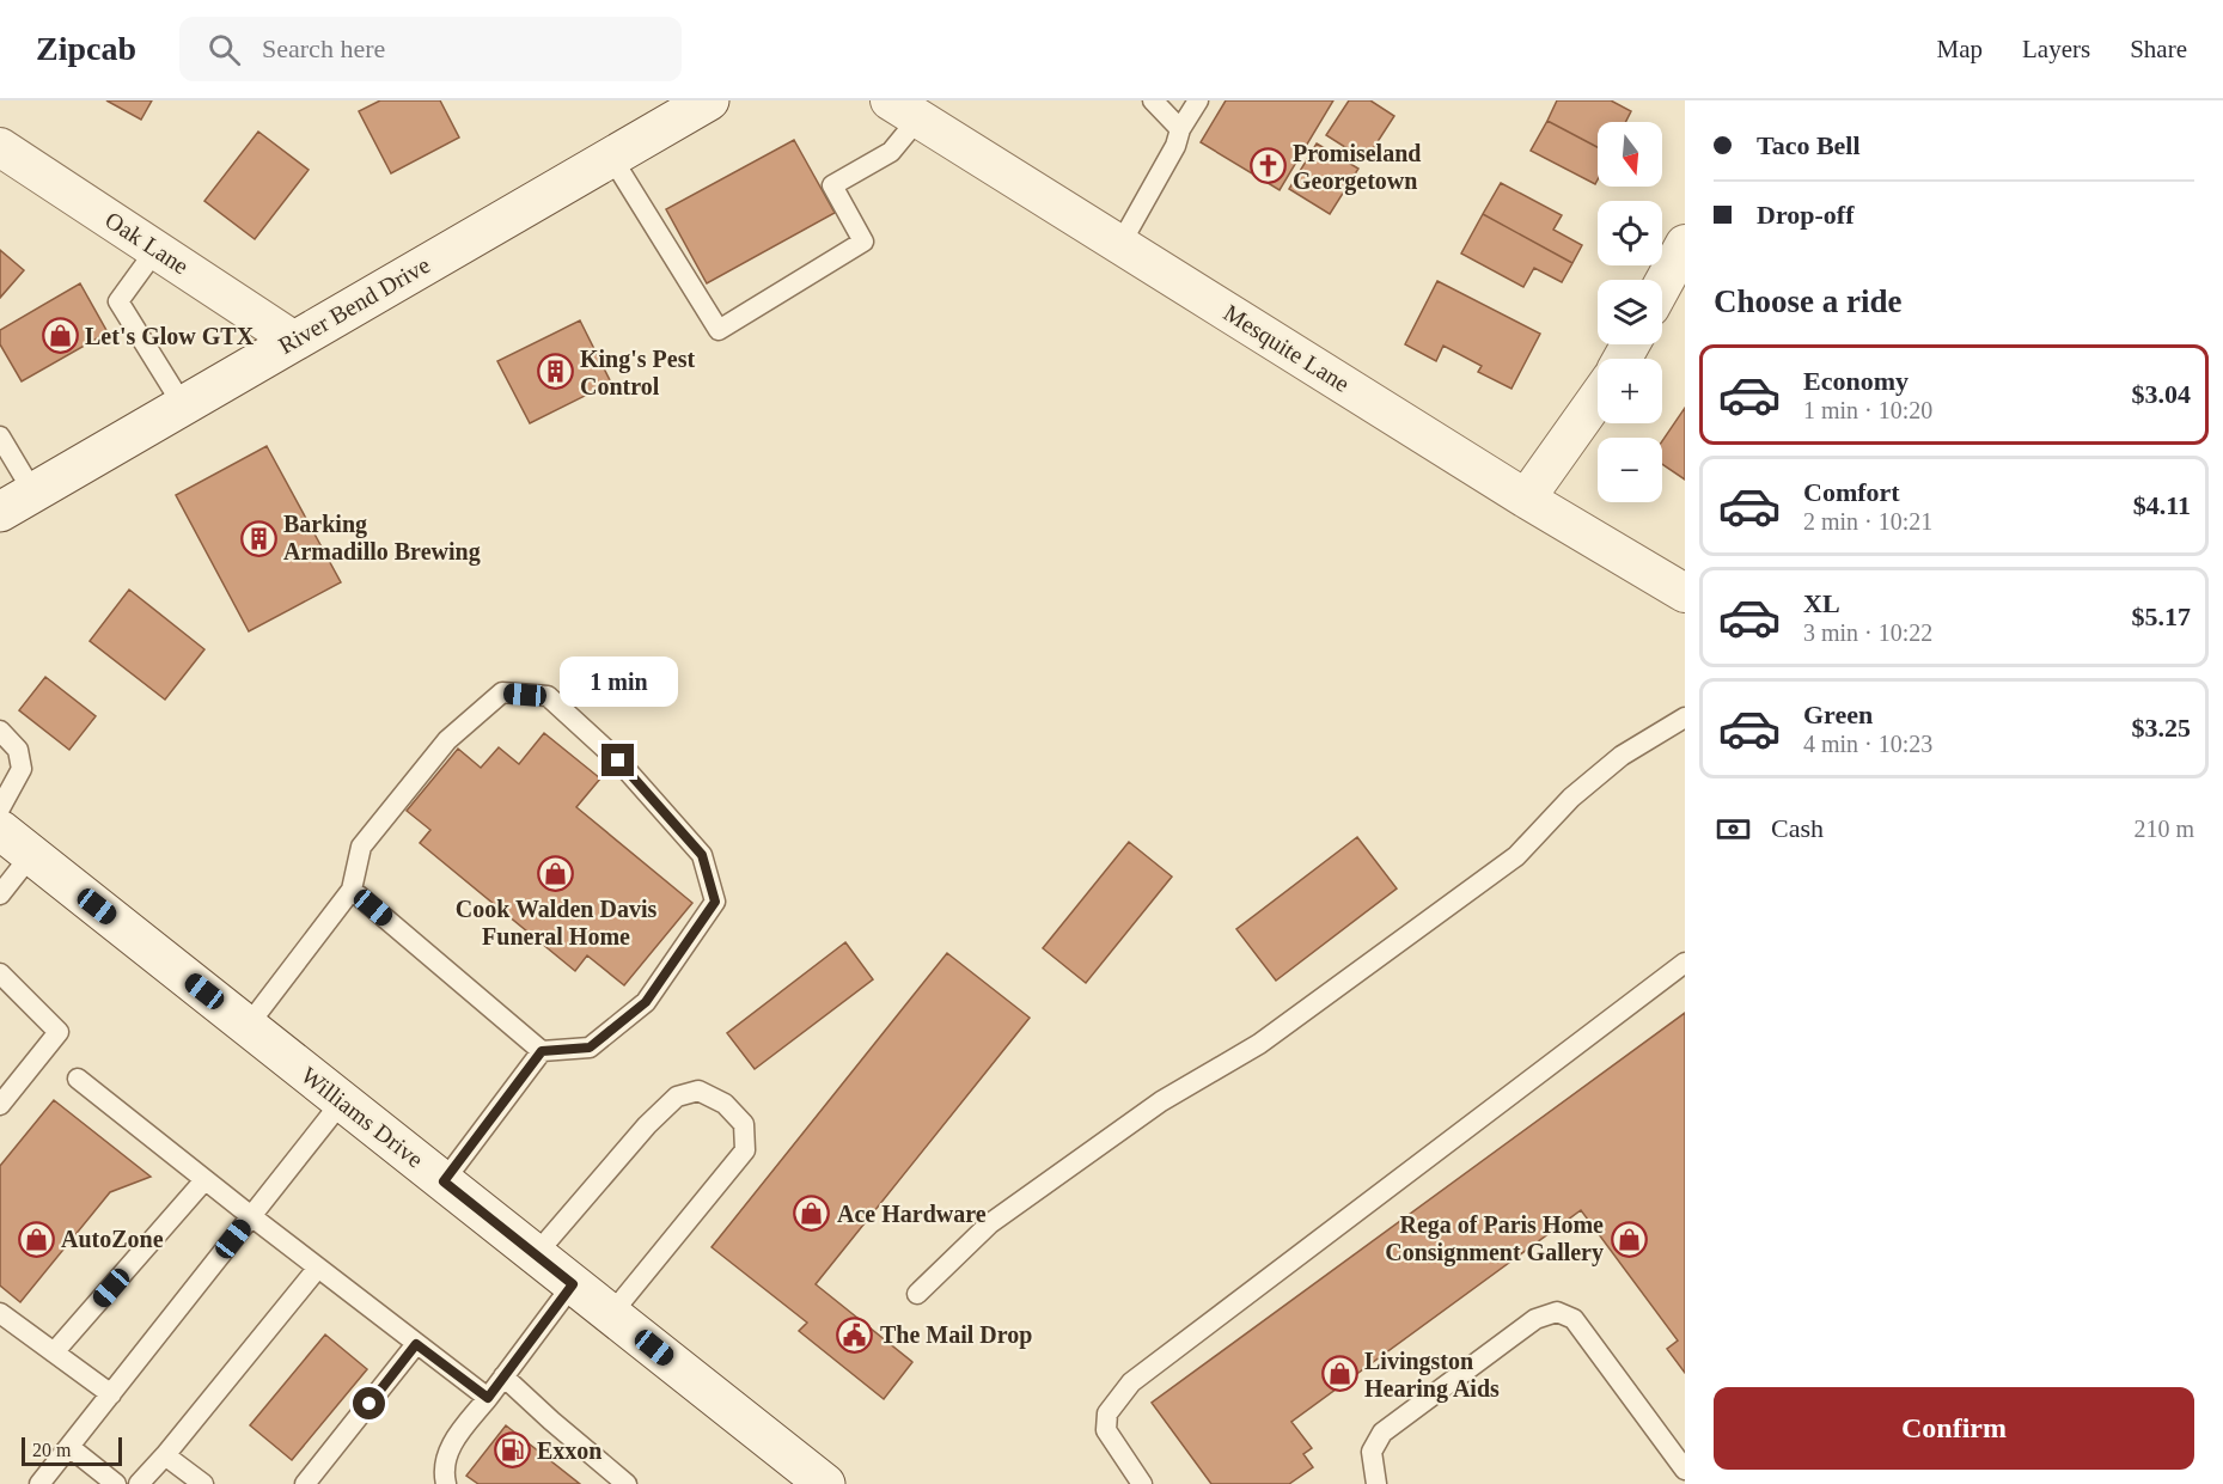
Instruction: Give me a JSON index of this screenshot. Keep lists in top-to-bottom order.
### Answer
{
  "streets": {
    "main road": ["River Bend Drive", "Williams Drive"],
    "street": ["Oak Lane", "Mesquite Lane"]
  },
  "crossings": [
    ["Oak Lane", "River Bend Drive"]
  ],
  "places": {
    "church": ["Promiseland Georgetown"],
    "shop": [
      "Let's Glow GTX",
      "Cook Walden Davis Funeral Home",
      "Ace Hardware",
      "AutoZone",
      "Rega of Paris Home Consignment Gallery",
      "Livingston Hearing Aids"
    ],
    "building": ["King's Pest Control", "Barking Armadillo Brewing"],
    "public building": ["The Mail Drop"],
    "fuel station": ["Exxon"]
  },
  "scale_bar": "20 m",
  "north": "bottom",
  "page": {
    "header": "Zipcab",
    "search": "Search here",
    "nav": ["Map", "Layers", "Share"],
    "banner": ["Taco Bell", "Drop-off"],
    "map_buttons": ["+", "−"],
    "heading": "Choose a ride",
    "list": [
      {
        "name": "Economy",
        "note": "1 min · 10:20",
        "value": "$3.04"
      },
      {
        "name": "Comfort",
        "note": "2 min · 10:21",
        "value": "$4.11"
      },
      {
        "name": "XL",
        "note": "3 min · 10:22",
        "value": "$5.17"
      },
      {
        "name": "Green",
        "note": "4 min · 10:23",
        "value": "$3.25"
      }
    ],
    "bubble": "1 min",
    "pay": ["Cash", "210 m"],
    "buttons": "Confirm",
    "scale": "20 m"
  }
}
